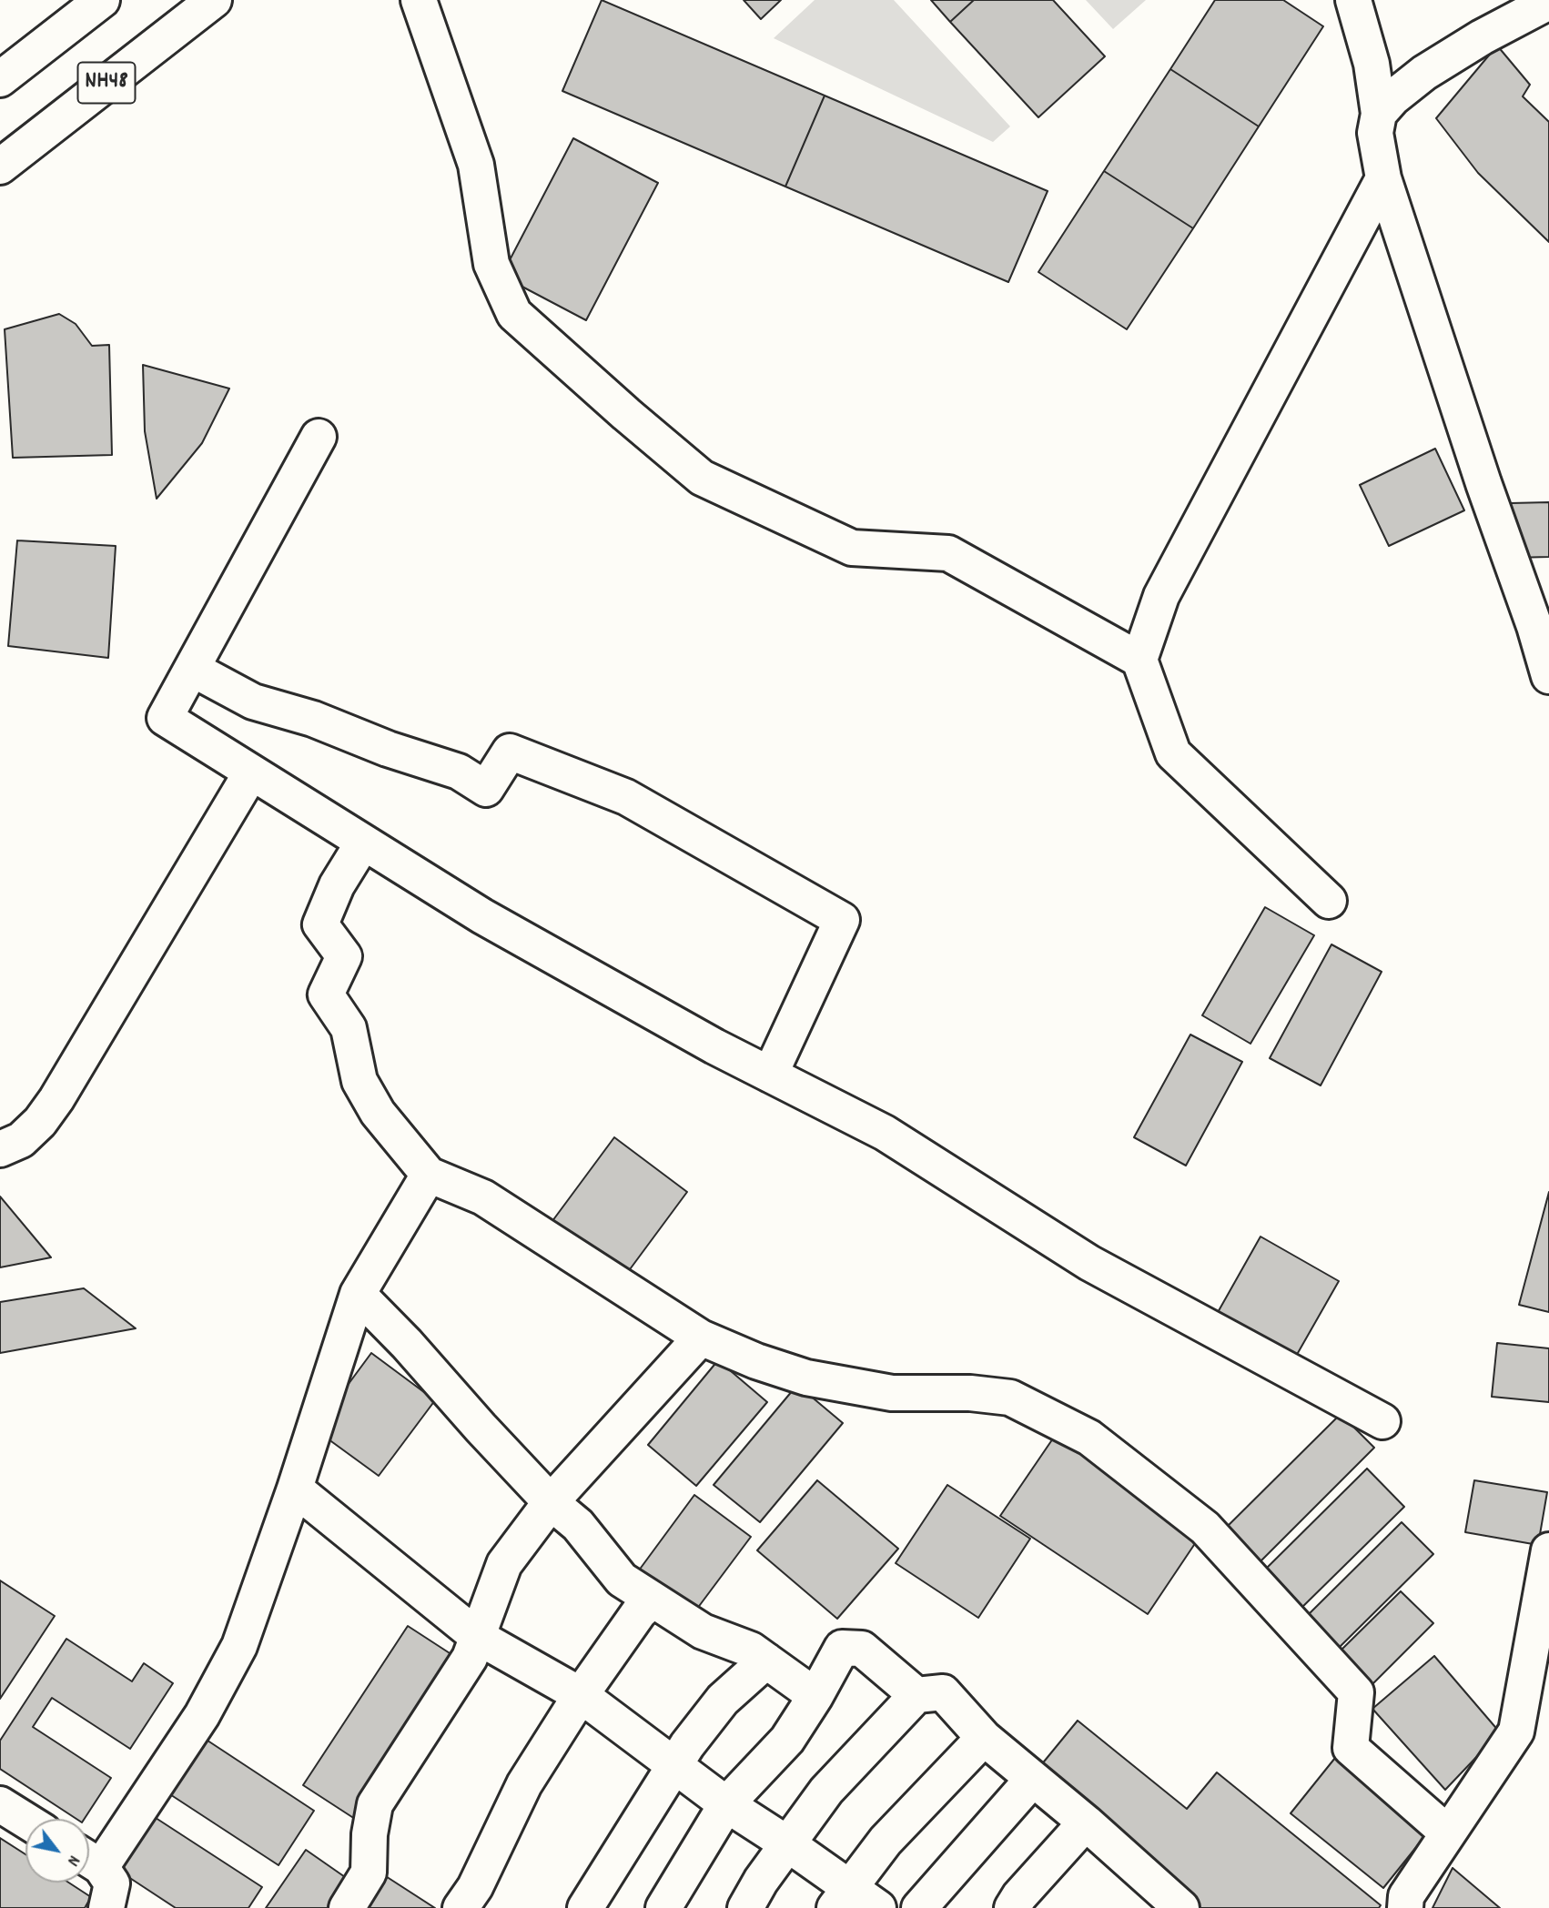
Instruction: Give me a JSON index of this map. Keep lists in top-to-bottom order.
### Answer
{
  "streets": {
    "main road": ["NH48"]
  },
  "north": "bottom right"
}
